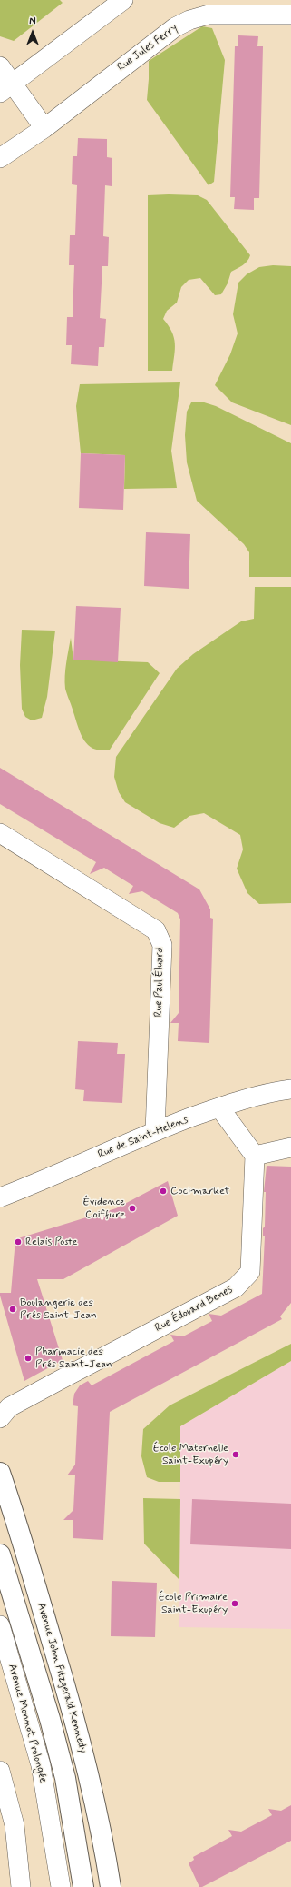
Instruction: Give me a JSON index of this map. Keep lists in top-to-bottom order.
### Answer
{
  "streets": {
    "main road": ["Avenue John Fitzgerald Kennedy"],
    "street": [
      "Rue Jules Ferry",
      "Rue Paul Éluard",
      "Rue de Saint-Helens",
      "Rue Édouard Benes",
      "Avenue Monnot Prolongée"
    ]
  },
  "crossings": [
    ["Rue Paul Éluard", "Rue de Saint-Helens"]
  ],
  "places": [
    "Cocimarket",
    "Évidence Coiffure",
    "Relais Poste",
    "Boulangerie des Prés Saint-Jean",
    "Pharmacie des Prés Saint-Jean",
    "École Maternelle Saint-Exupéry",
    "École Primaire Saint-Exupéry"
  ],
  "north": "top"
}
